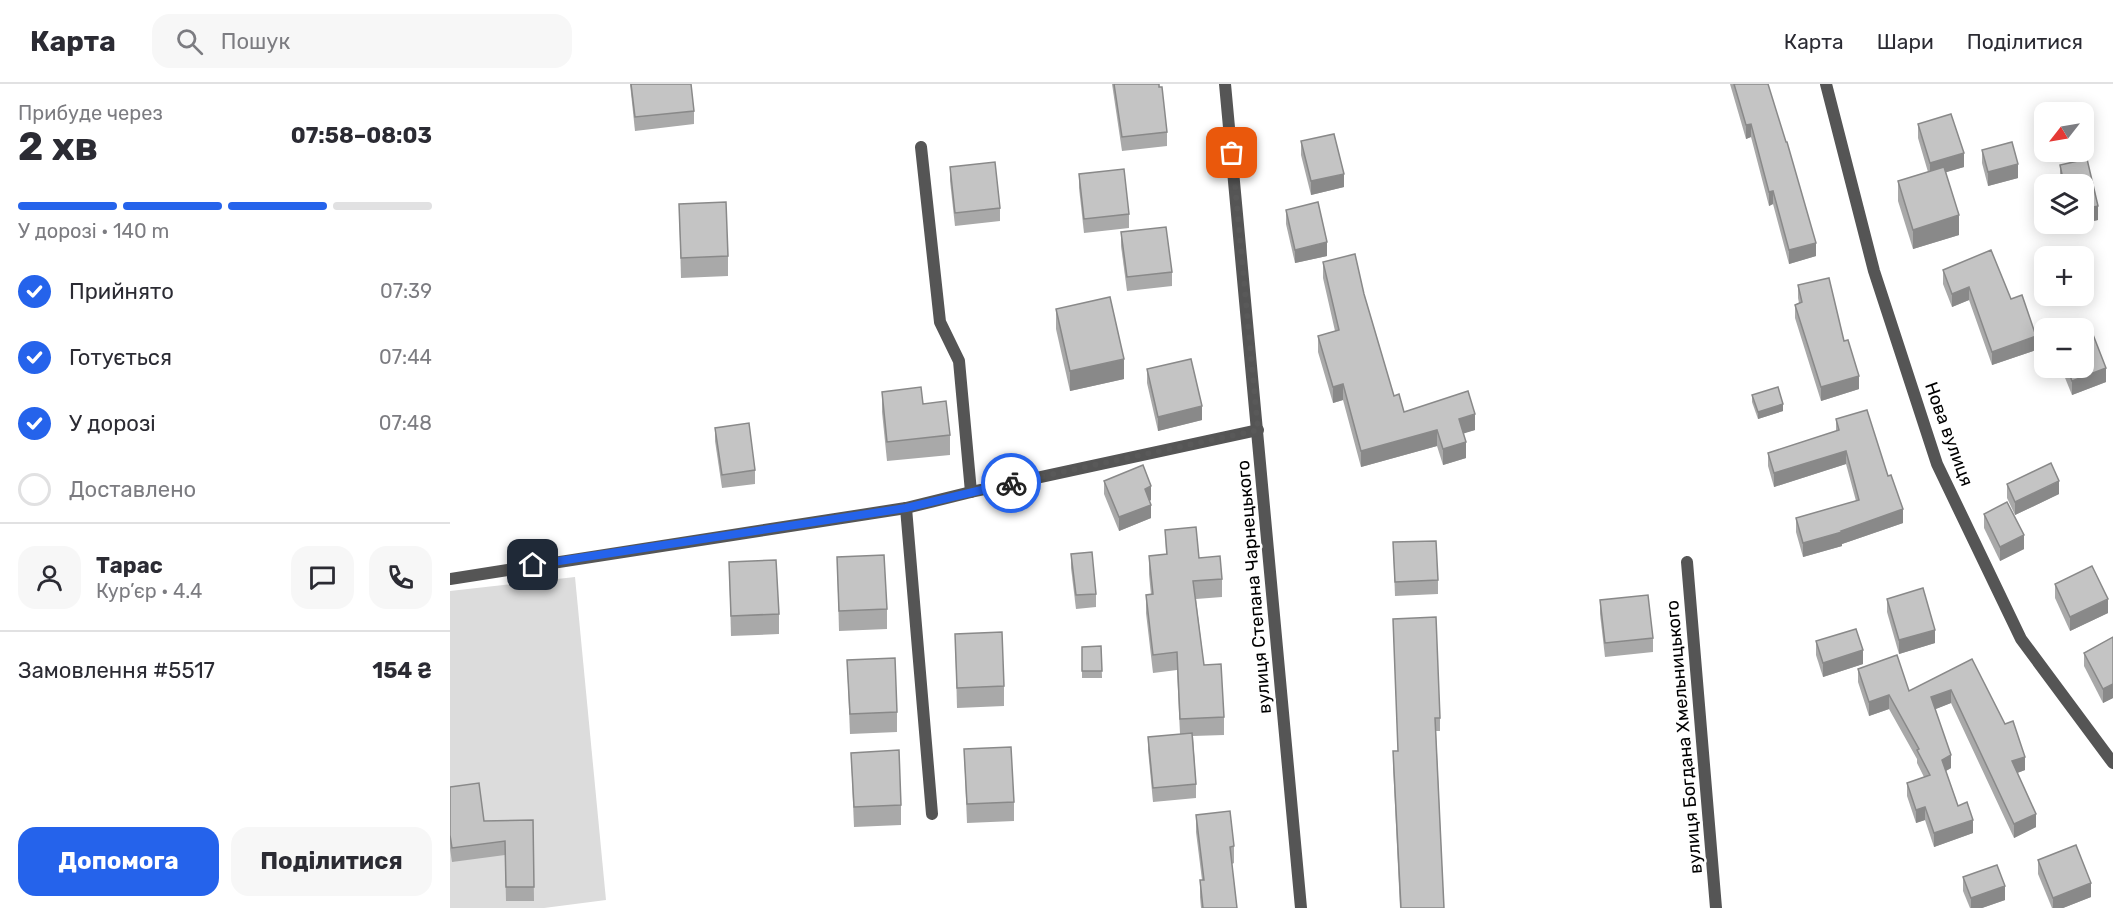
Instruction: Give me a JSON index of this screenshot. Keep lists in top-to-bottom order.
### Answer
{
  "streets": {
    "street": ["Нова вулиця", "вулиця Степана Чарнецького", "вулиця Богдана Хмельницького"]
  },
  "north": "bottom left",
  "page": {
    "header": "Карта",
    "search": "Пошук",
    "nav": ["Карта", "Шари", "Поділитися"],
    "heading": ["2 хв", "Прибуде через", "07:58–08:03"],
    "panel": [
      "Тарас",
      "Кур’єр · 4.4",
      "Замовлення #5517",
      "154 ₴"
    ],
    "map_buttons": ["+", "−"],
    "bar": "У дорозі · 140 m",
    "list": [
      ["Прийнято", "07:39"],
      ["Готується", "07:44"],
      ["У дорозі", "07:48"],
      "Доставлено"
    ],
    "buttons": ["Допомога", "Поділитися"]
  }
}
